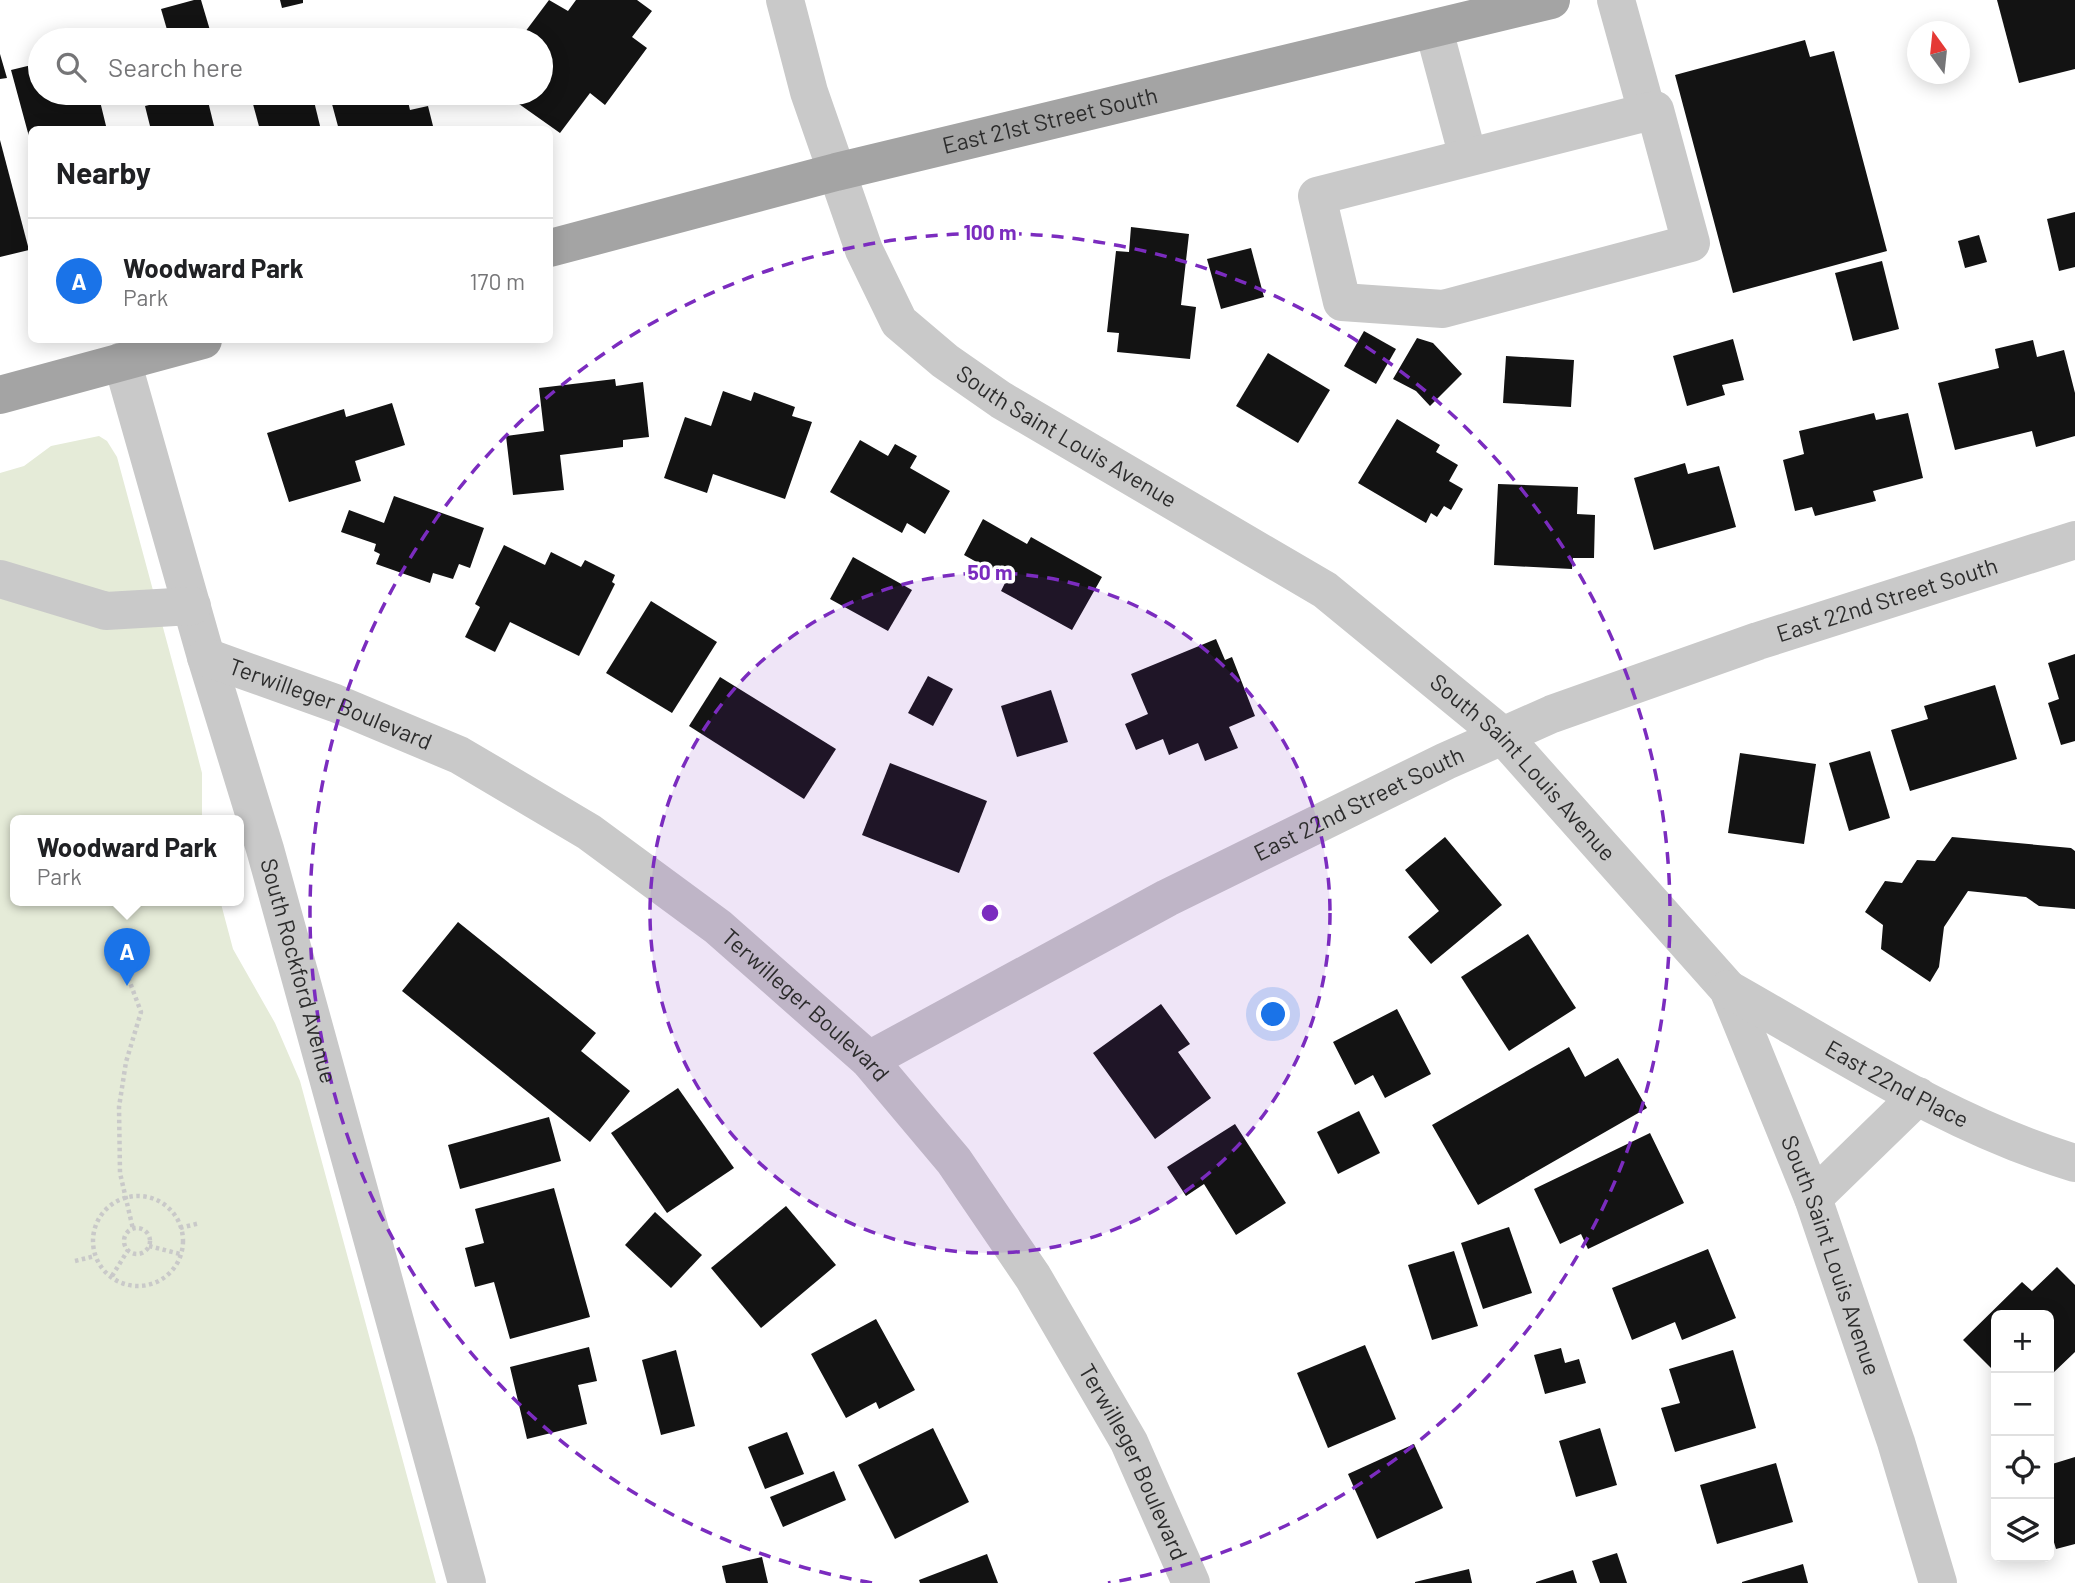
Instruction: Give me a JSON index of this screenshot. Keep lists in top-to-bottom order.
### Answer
{
  "streets": {
    "main road": ["East 21st Street South"],
    "street": [
      "South Saint Louis Avenue",
      "East 22nd Street South",
      "Terwilleger Boulevard",
      "South Rockford Avenue",
      "East 22nd Place"
    ]
  },
  "crossings": [
    ["East 21st Street South", "South Saint Louis Avenue"],
    ["South Saint Louis Avenue", "East 22nd Street South"],
    ["South Saint Louis Avenue", "East 22nd Place"],
    ["East 22nd Street South", "Terwilleger Boulevard"],
    ["Terwilleger Boulevard", "South Rockford Avenue"]
  ],
  "north": "top",
  "page": {
    "search": "Search here",
    "heading": "Nearby",
    "list": [
      {
        "mark": "A",
        "name": "Woodward Park",
        "note": "Park",
        "value": "170 m"
      }
    ],
    "popup": ["Woodward Park", "Park"],
    "pins": "A",
    "map_buttons": ["+", "−"]
  },
  "rings": ["100 m", "50 m"]
}
